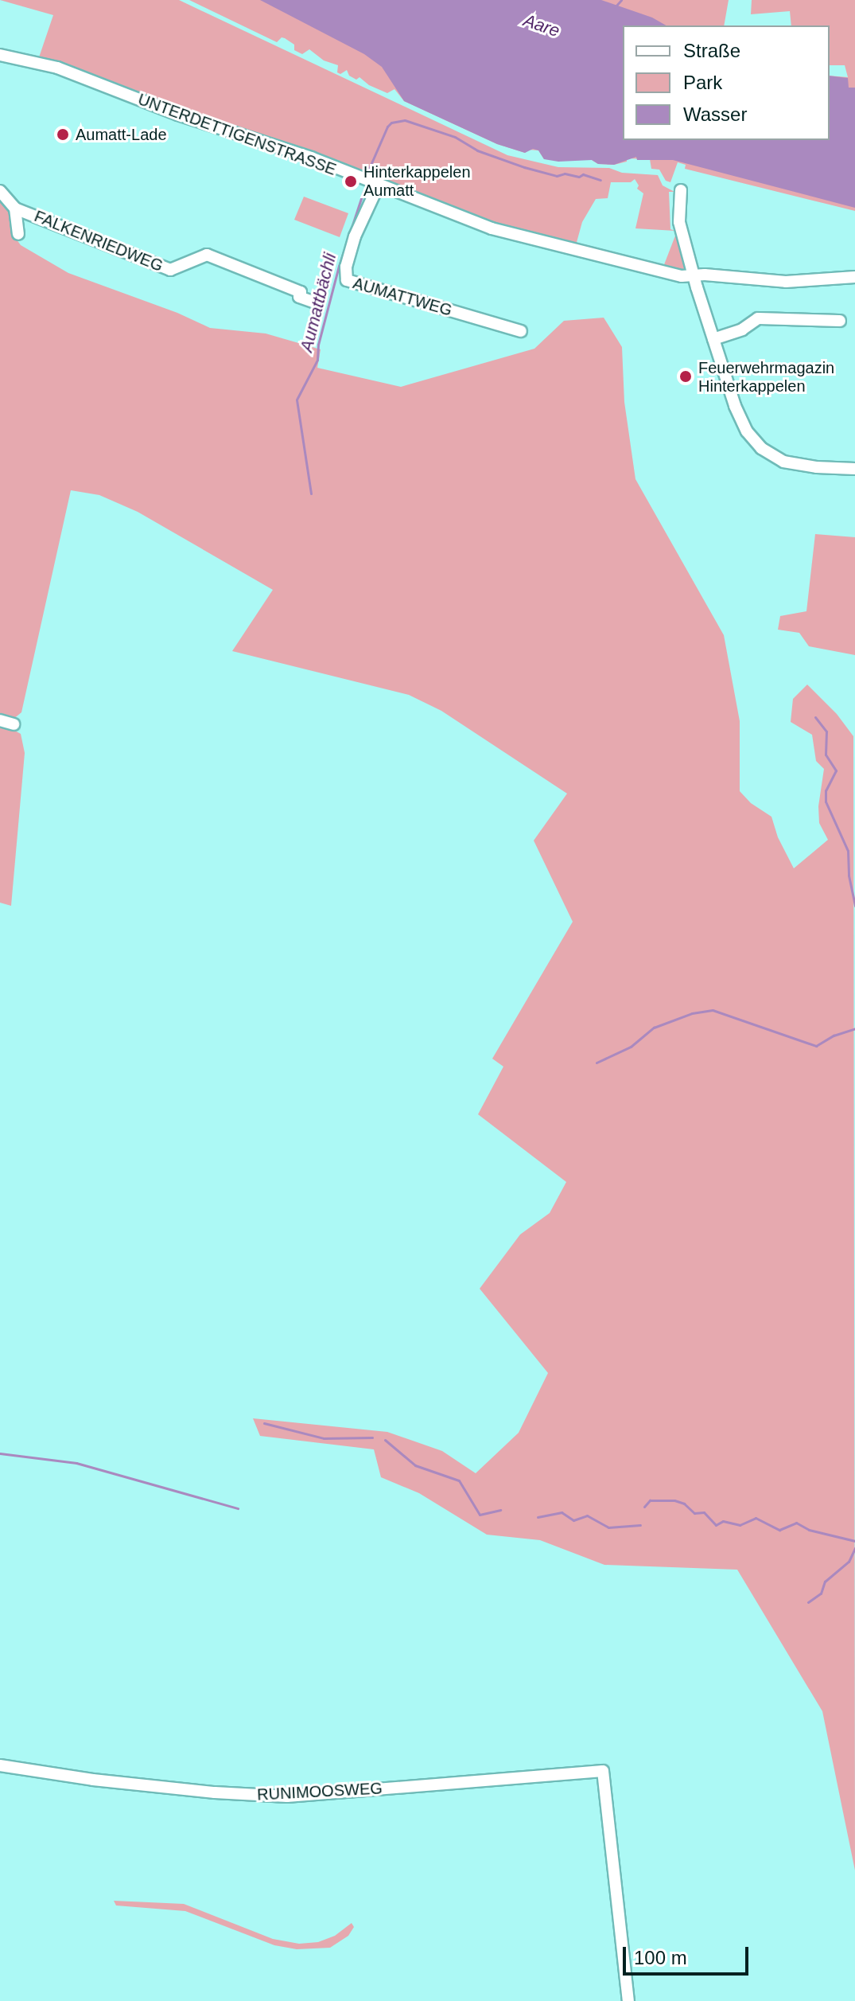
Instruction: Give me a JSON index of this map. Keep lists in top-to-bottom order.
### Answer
{
  "streets": {
    "street": [
      "UNTERDETTIGENSTRASSE",
      "FALKENRIEDWEG",
      "AUMATTWEG",
      "RUNIMOOSWEG"
    ]
  },
  "crossings": [
    ["UNTERDETTIGENSTRASSE", "AUMATTWEG"]
  ],
  "water": ["Aare", "Aumattbächli"],
  "places": ["Aumatt-Lade", "Hinterkappelen Aumatt", "Feuerwehrmagazin Hinterkappelen"],
  "legend": ["Straße", "Park", "Wasser"],
  "scale_bar": "100 m"
}
